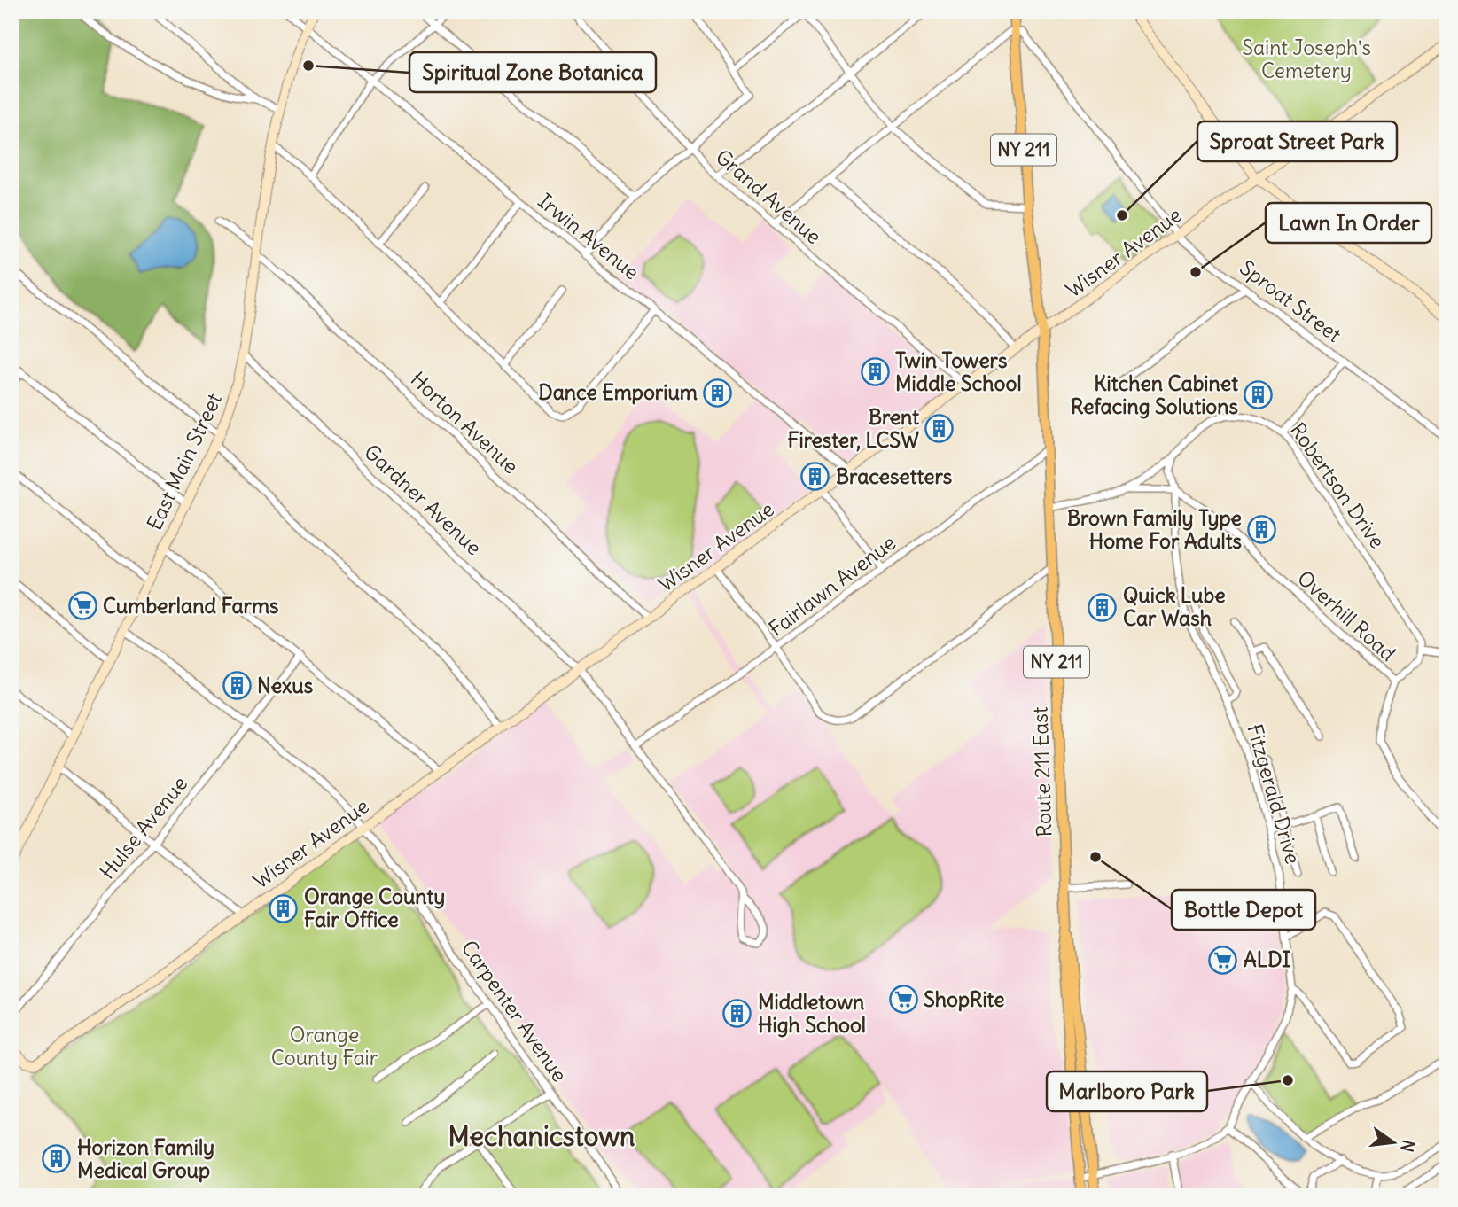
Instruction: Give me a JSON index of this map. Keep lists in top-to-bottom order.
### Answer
{
  "streets": {
    "main road": ["NY 211", "Route 211 East"],
    "street": [
      "Grand Avenue",
      "Irwin Avenue",
      "Wisner Avenue",
      "Sproat Street",
      "Horton Avenue",
      "East Main Street",
      "Robertson Drive",
      "Gardner Avenue",
      "Fairlawn Avenue",
      "Overhill Road",
      "Fitzgerald Drive",
      "Hulse Avenue",
      "Carpenter Avenue"
    ]
  },
  "crossings": [
    ["NY 211", "Wisner Avenue"],
    ["NY 211", "Sproat Street"],
    ["NY 211", "Robertson Drive"],
    ["NY 211", "Fairlawn Avenue"],
    ["NY 211", "Route 211 East"],
    ["Grand Avenue", "Wisner Avenue"],
    ["Irwin Avenue", "Wisner Avenue"],
    ["Irwin Avenue", "East Main Street"],
    ["Wisner Avenue", "Sproat Street"],
    ["Wisner Avenue", "Horton Avenue"],
    ["Wisner Avenue", "Gardner Avenue"],
    ["Wisner Avenue", "Carpenter Avenue"],
    ["Horton Avenue", "East Main Street"],
    ["East Main Street", "Gardner Avenue"],
    ["East Main Street", "Carpenter Avenue"],
    ["Robertson Drive", "Fitzgerald Drive"],
    ["Gardner Avenue", "Fairlawn Avenue"],
    ["Overhill Road", "Fitzgerald Drive"],
    ["Route 211 East", "Fitzgerald Drive"],
    ["Hulse Avenue", "Carpenter Avenue"]
  ],
  "districts": ["Mechanicstown"],
  "parks": ["Saint Joseph's Cemetery", "Orange County Fair"],
  "places": {
    "other": [
      "Spiritual Zone Botanica",
      "Sproat Street Park",
      "Lawn In Order",
      "Bottle Depot",
      "Marlboro Park"
    ],
    "building": [
      "Twin Towers Middle School",
      "Dance Emporium",
      "Kitchen Cabinet Refacing Solutions",
      "Brent Firester, LCSW",
      "Bracesetters",
      "Brown Family Type Home For Adults",
      "Quick Lube Car Wash",
      "Nexus",
      "Orange County Fair Office",
      "Middletown High School",
      "Horizon Family Medical Group"
    ],
    "supermarket": ["Cumberland Farms", "ALDI", "ShopRite"]
  },
  "north": "right"
}
